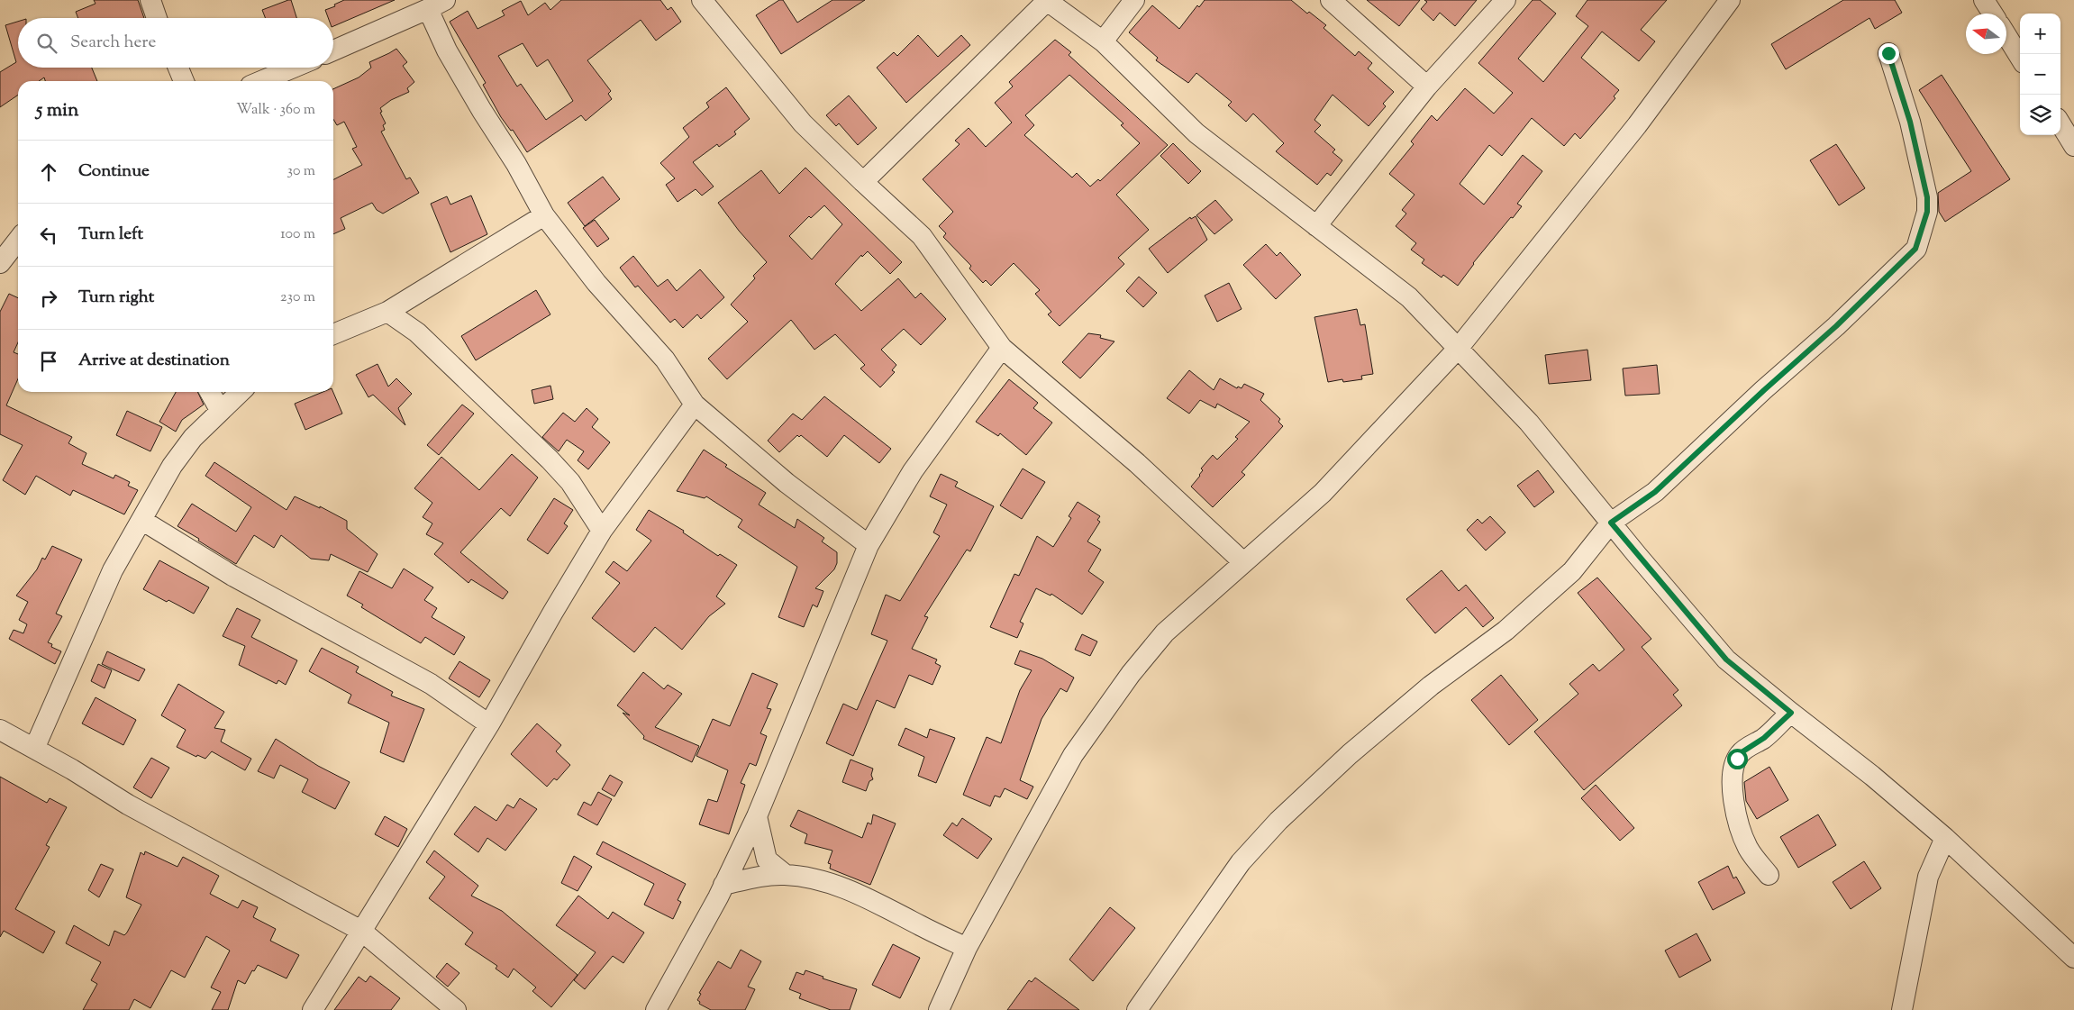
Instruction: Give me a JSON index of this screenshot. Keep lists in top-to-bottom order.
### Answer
{
  "north": "left",
  "page": {
    "map_buttons": ["+", "−"],
    "search": "Search here",
    "heading": ["5 min", "Walk · 360 m"],
    "list": [
      ["Continue", "30 m"],
      ["Turn left", "100 m"],
      ["Turn right", "230 m"],
      "Arrive at destination"
    ]
  }
}
